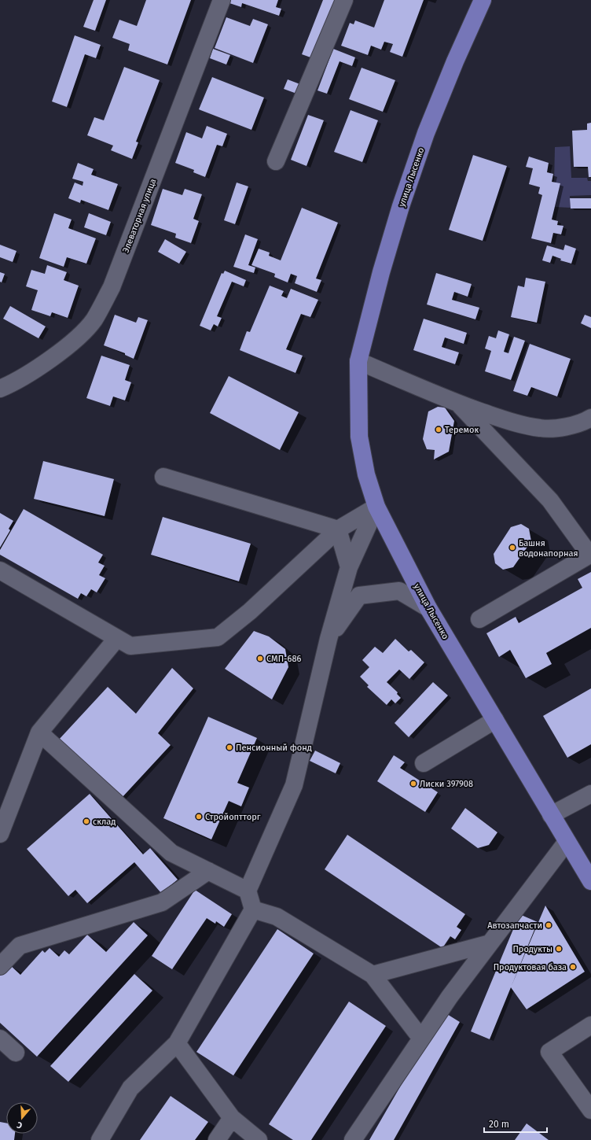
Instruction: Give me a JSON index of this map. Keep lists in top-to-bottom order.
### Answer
{
  "streets": {
    "main road": ["улица Лысенко"],
    "street": ["Элеваторная улица"]
  },
  "places": [
    "Теремок",
    "Башня водонапорная",
    "СМП-686",
    "Пенсионный фонд",
    "Лиски 397908",
    "Стройоптторг",
    "склад",
    "Автозапчасти",
    "Продукты",
    "Продуктовая база"
  ],
  "scale_bar": "20 m",
  "north": "bottom"
}
